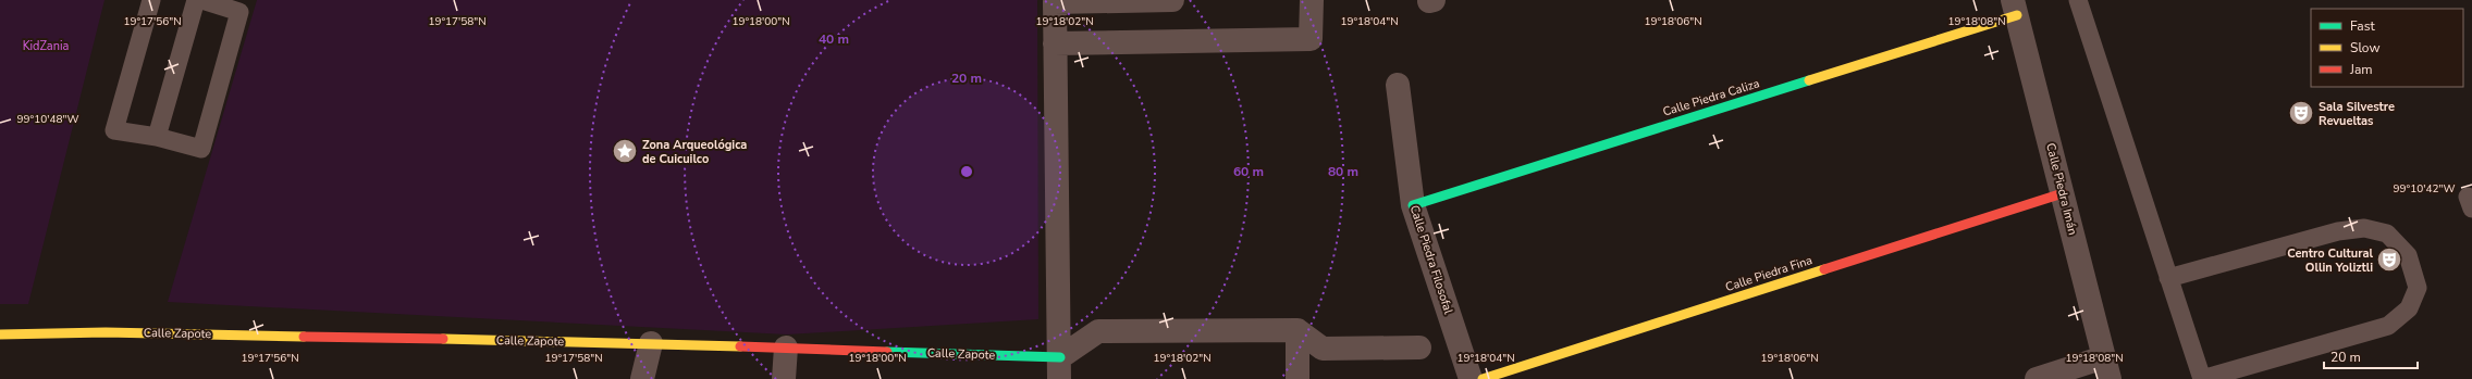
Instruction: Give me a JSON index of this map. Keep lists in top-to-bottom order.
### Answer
{
  "streets": {
    "street": [
      "Calle Piedra Caliza",
      "Calle Piedra Imán",
      "Calle Piedra Filosofal",
      "Calle Piedra Fina",
      "Calle Zapote"
    ]
  },
  "crossings": [
    ["Calle Piedra Caliza", "Calle Piedra Imán"],
    ["Calle Piedra Caliza", "Calle Piedra Filosofal"],
    ["Calle Piedra Imán", "Calle Piedra Fina"]
  ],
  "parks": ["KidZania"],
  "places": {
    "theatre": ["Sala Silvestre Revueltas", "Centro Cultural Ollin Yoliztli"],
    "place": ["Zona Arqueológica de Cuicuilco"]
  },
  "legend": ["Fast", "Slow", "Jam"],
  "scale_bar": "20 m",
  "coordinates": [
    "19°17'56\"N",
    "19°17'58\"N",
    "19°18'00\"N",
    "19°18'02\"N",
    "19°18'04\"N",
    "19°18'06\"N",
    "19°18'08\"N",
    "99°10'48\"W",
    "99°10'42\"W"
  ],
  "rings": [
    "40 m",
    "20 m",
    "60 m",
    "80 m"
  ]
}
